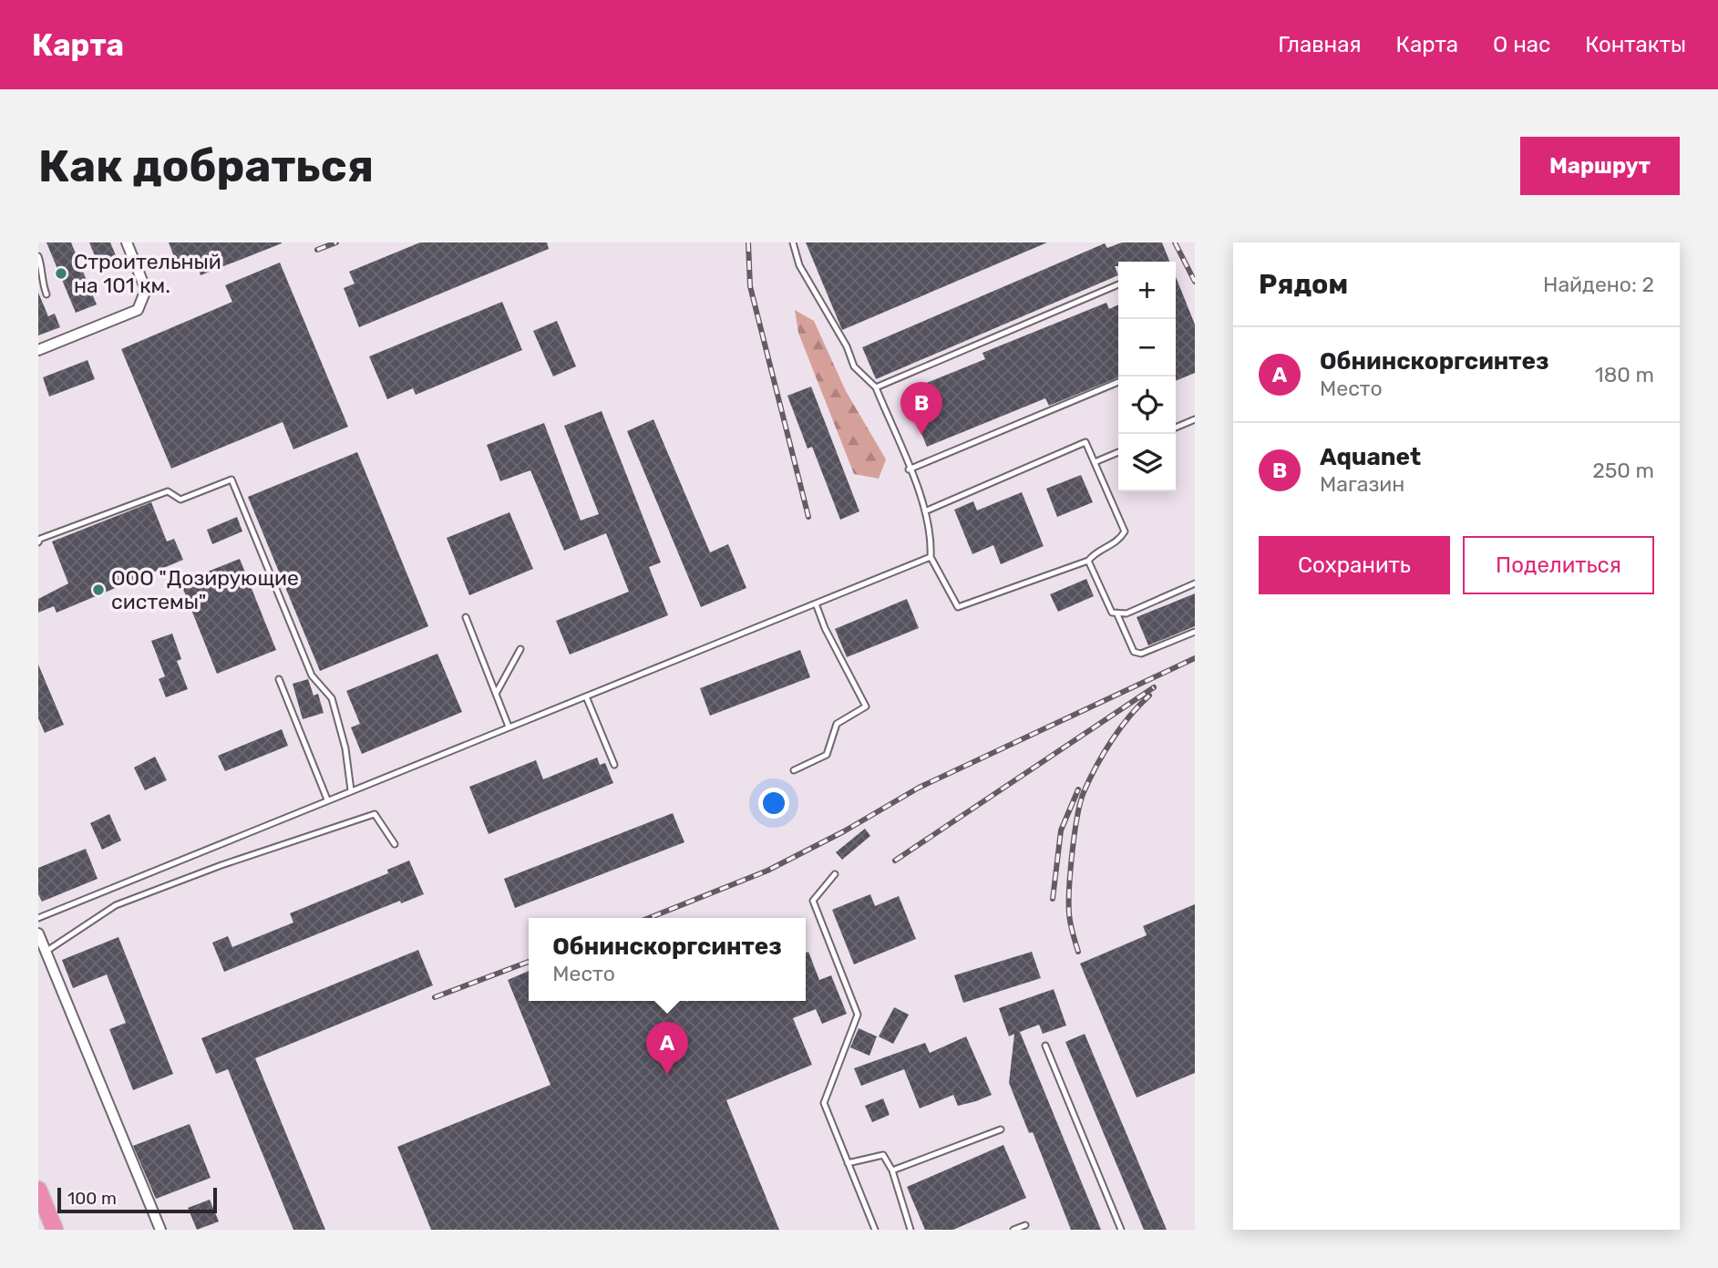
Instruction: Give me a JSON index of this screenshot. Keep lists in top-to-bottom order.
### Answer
{
  "places": ["Строительный на 101 км.", "ООО \"Дозирующие системы\""],
  "scale_bar": "100 m",
  "page": {
    "header": "Карта",
    "nav": [
      "Главная",
      "Карта",
      "О нас",
      "Контакты"
    ],
    "buttons": [
      "Маршрут",
      ["Сохранить", "Поделиться"]
    ],
    "title": "Как добраться",
    "heading": ["Рядом", "Найдено: 2"],
    "map_buttons": ["+", "−"],
    "list": [
      {
        "mark": "A",
        "name": "Обнинскоргсинтез",
        "note": "Место",
        "value": "180 m"
      },
      {
        "mark": "B",
        "name": "Aquanet",
        "note": "Магазин",
        "value": "250 m"
      }
    ],
    "pins": ["B", "A"],
    "popup": ["Обнинскоргсинтез", "Место"],
    "scale": "100 m"
  }
}
